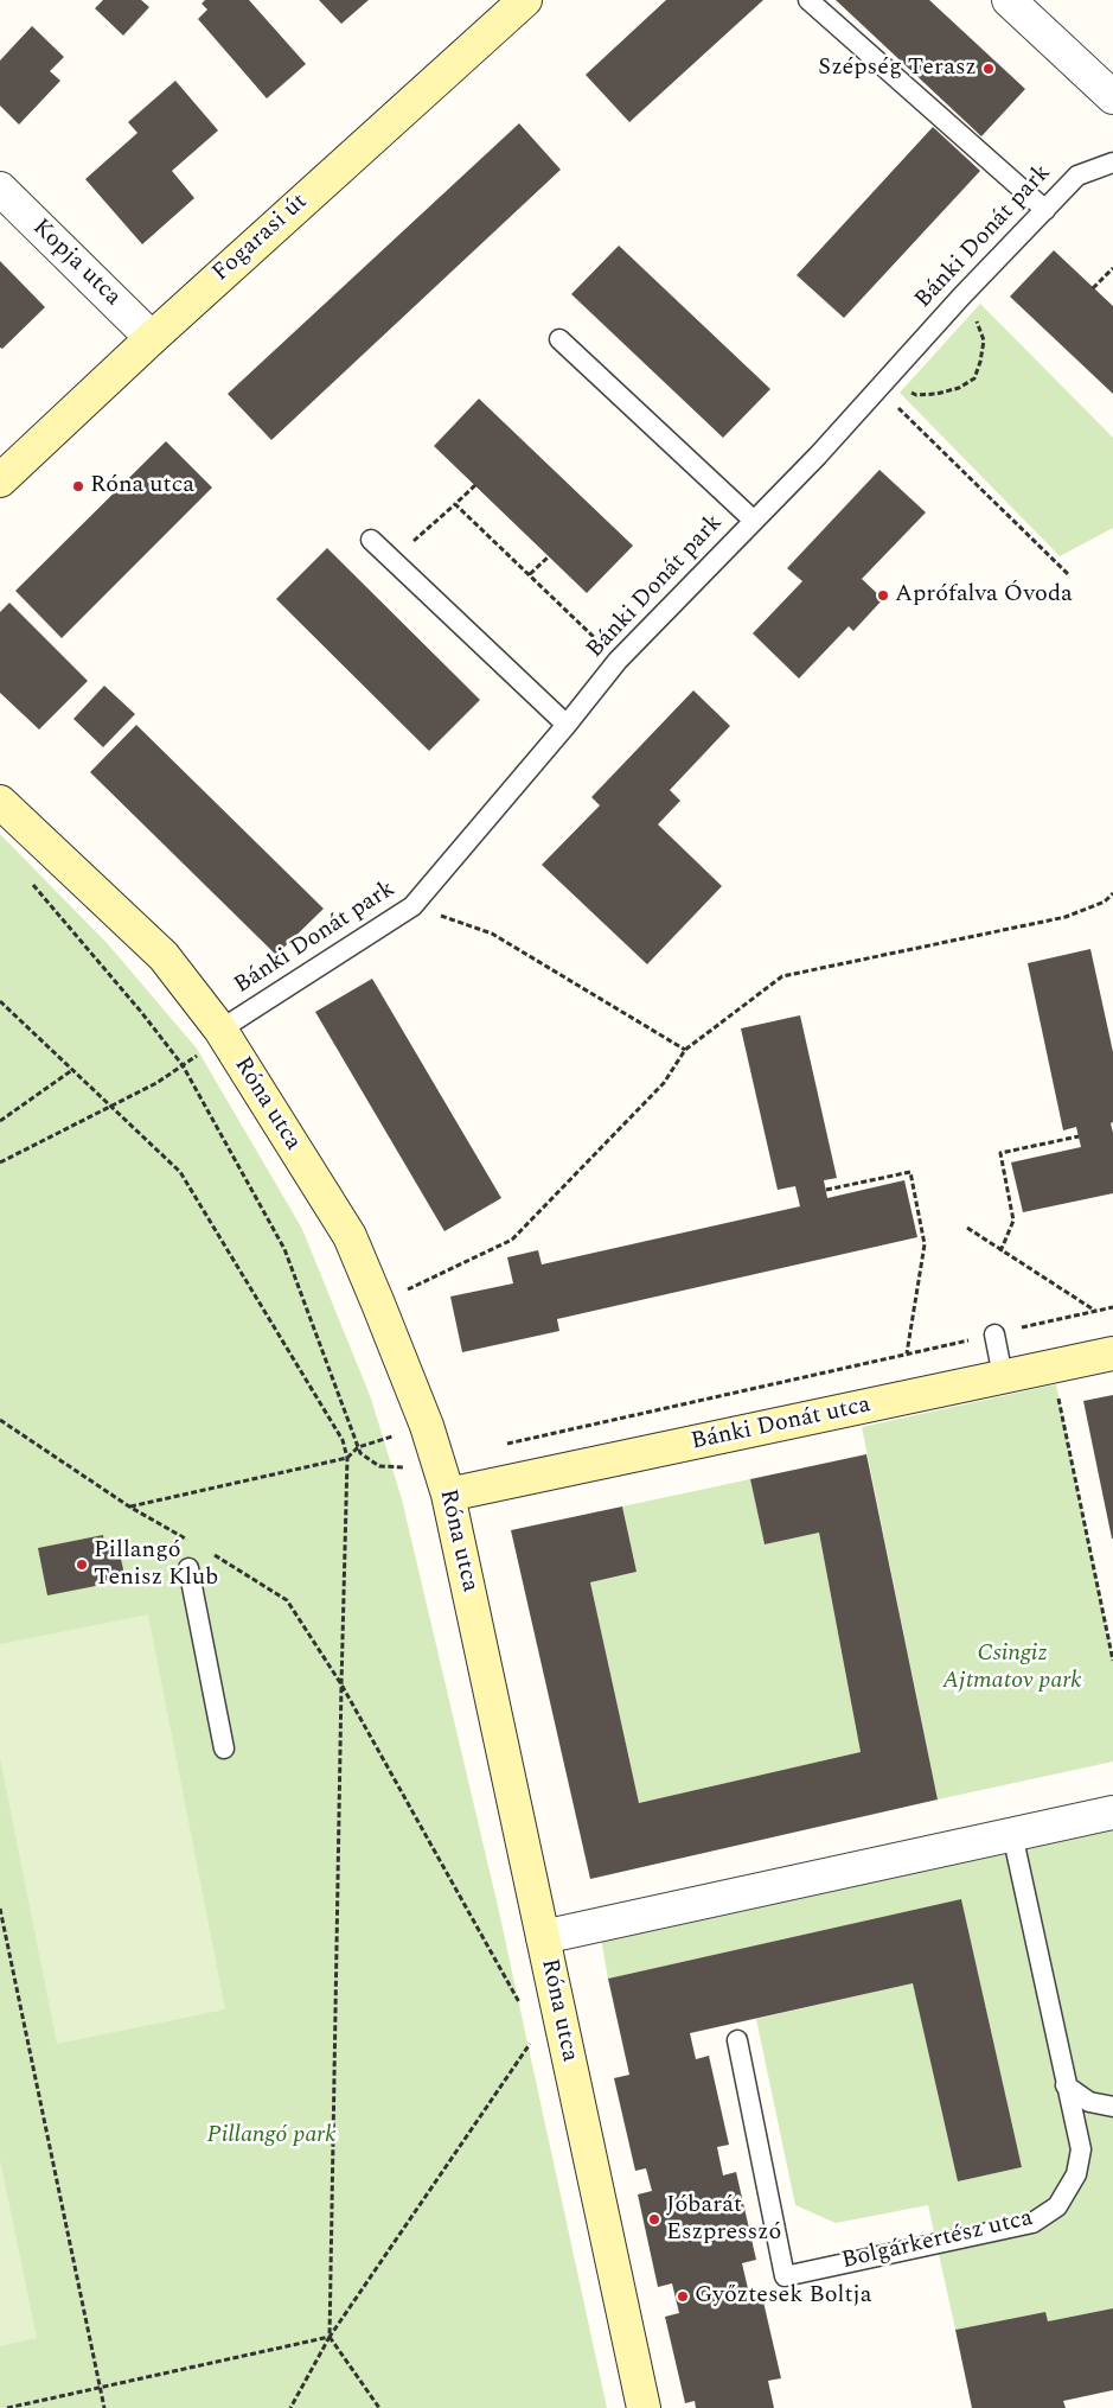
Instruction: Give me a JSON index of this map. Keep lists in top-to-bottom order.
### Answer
{
  "streets": {
    "street": [
      "Fogarasi út",
      "Kopja utca",
      "Róna utca",
      "Bánki Donát utca"
    ],
    "lane": ["Bánki Donát park", "Bolgárkertész utca"]
  },
  "crossings": [
    ["Bánki Donát park", "Róna utca"],
    ["Fogarasi út", "Kopja utca"],
    ["Róna utca", "Bánki Donát utca"]
  ],
  "parks": ["Csingiz Ajtmatov park", "Pillangó park"],
  "places": [
    "Szépség Terasz",
    "Róna utca",
    "Aprófalva Óvoda",
    "Pillangó Tenisz Klub",
    "Jóbarát Eszpresszó",
    "Győztesek Boltja"
  ]
}
